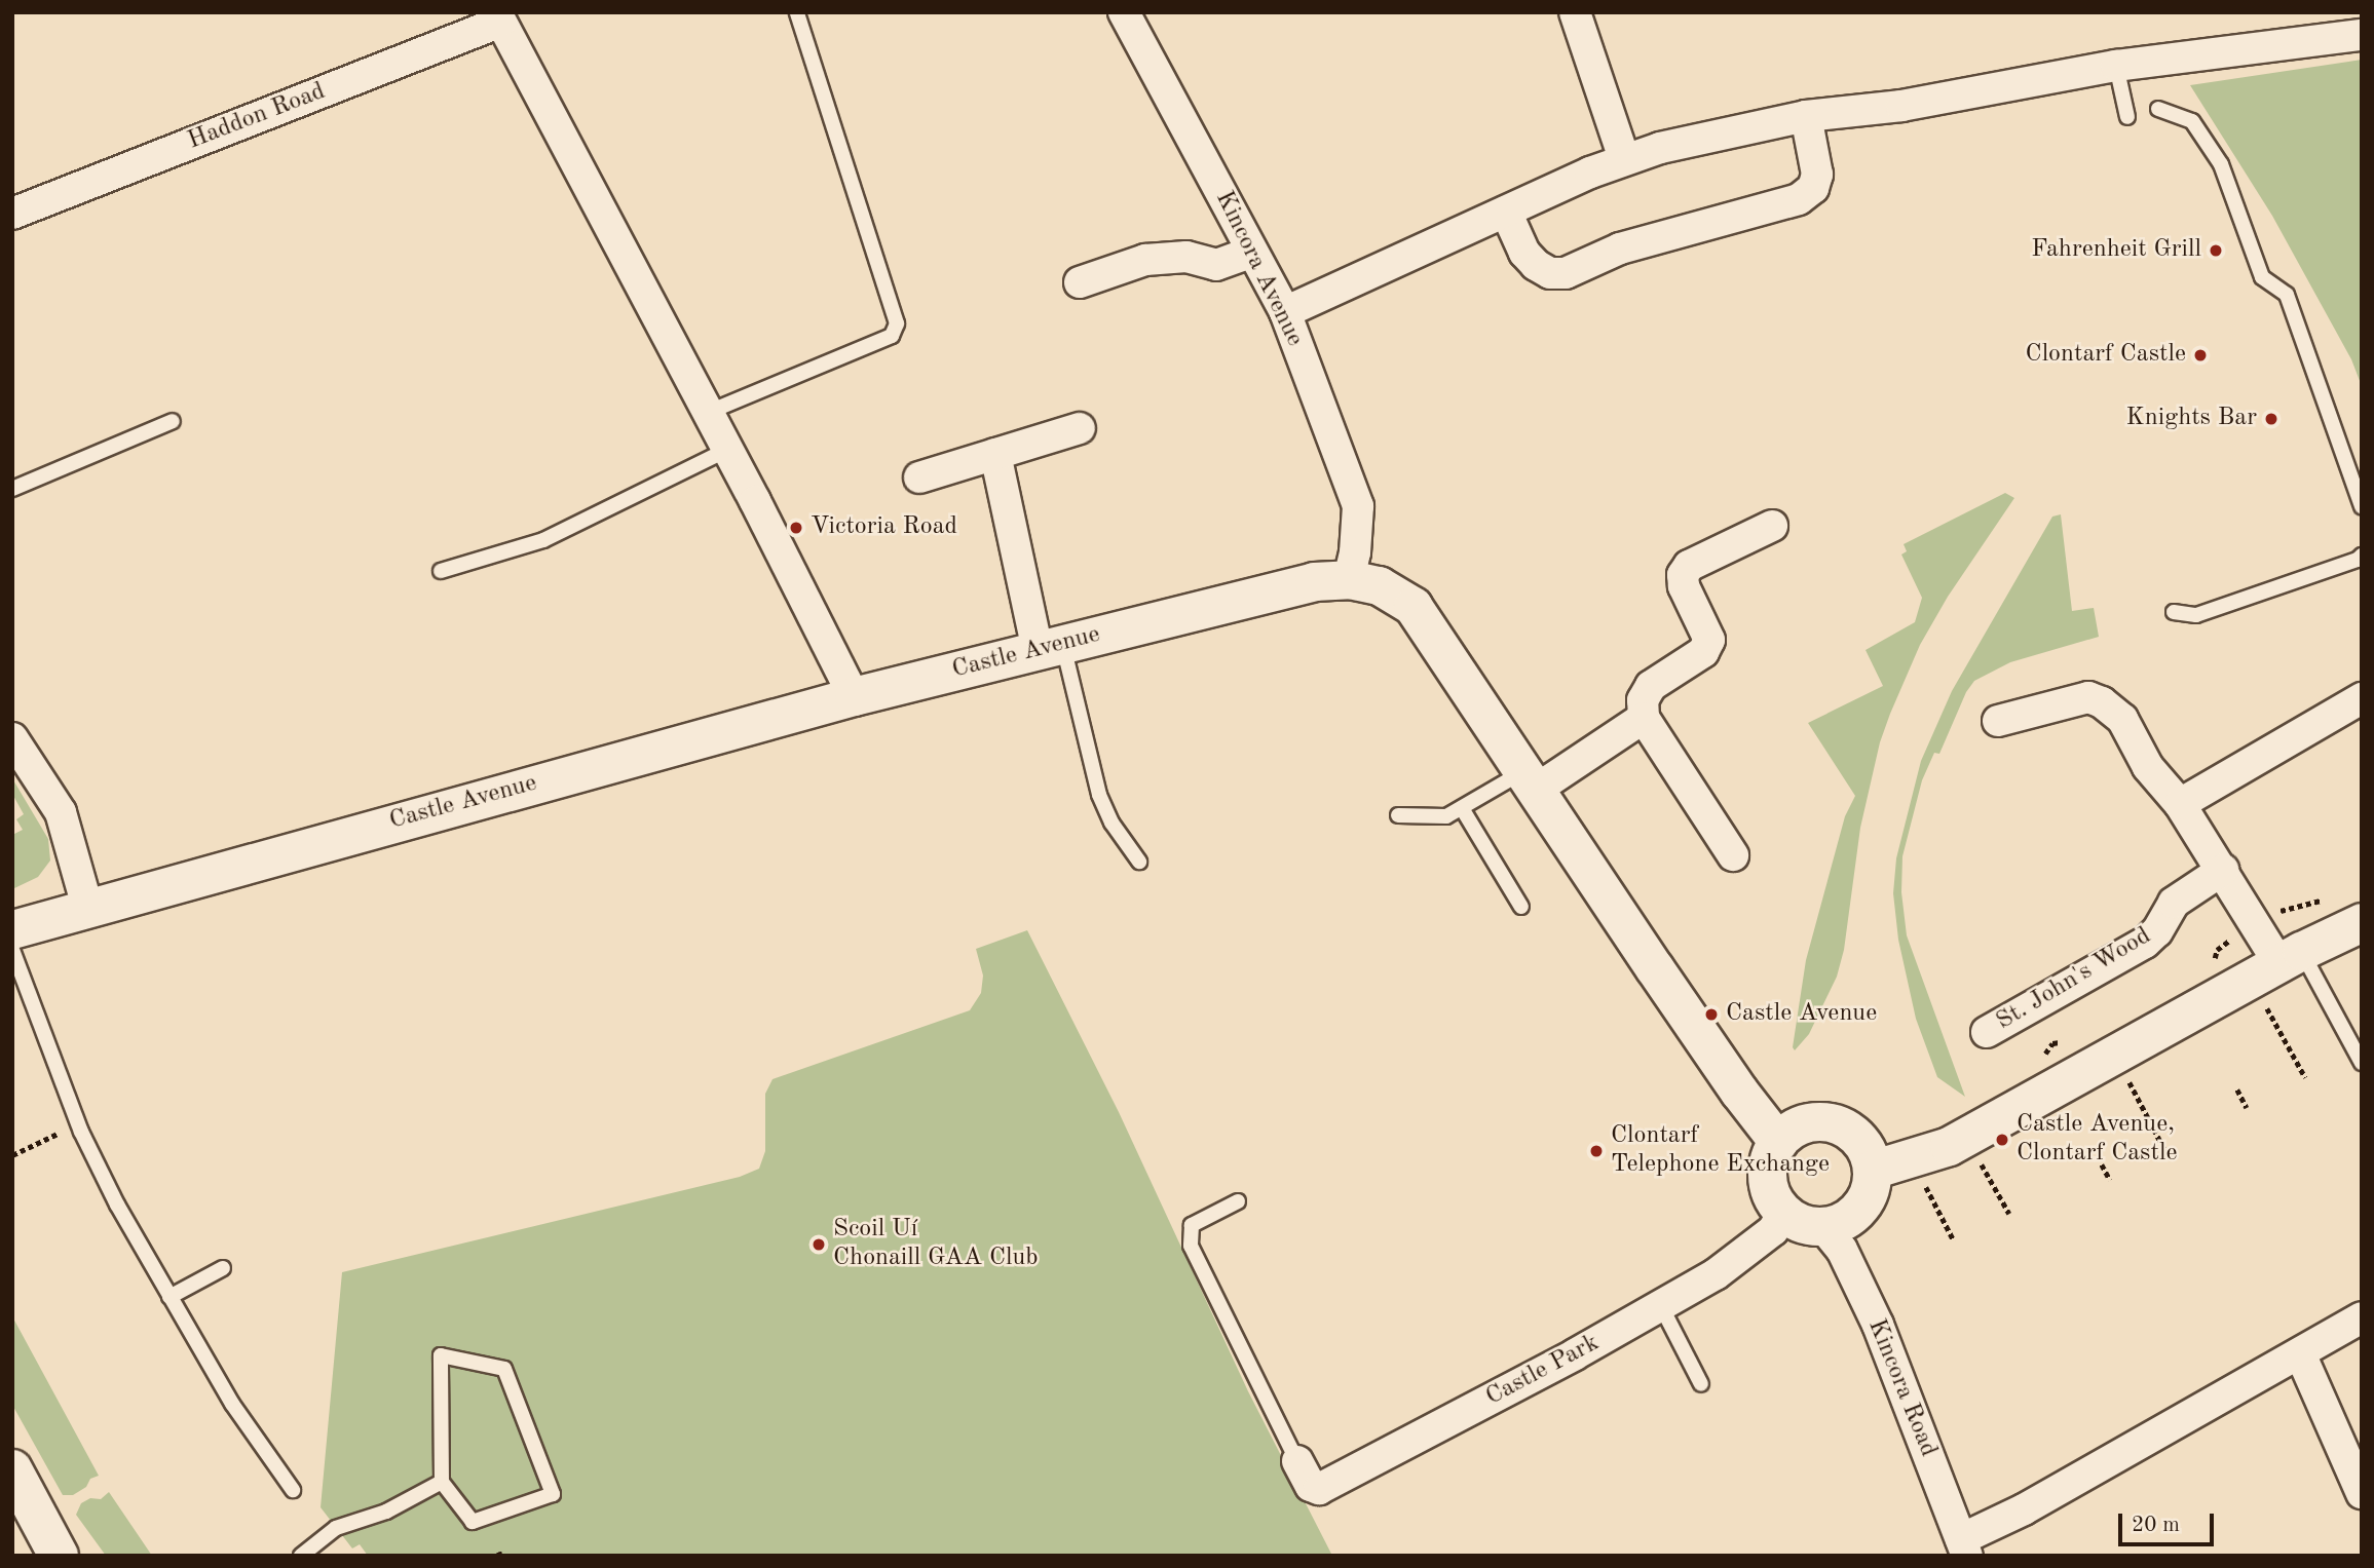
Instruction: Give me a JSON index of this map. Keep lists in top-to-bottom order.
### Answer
{
  "streets": {
    "street": [
      "Haddon Road",
      "Kincora Avenue",
      "Castle Avenue",
      "St. John's Wood",
      "Castle Park",
      "Kincora Road"
    ]
  },
  "crossings": [
    ["Kincora Avenue", "Castle Avenue"],
    ["Castle Avenue", "Castle Park"],
    ["Castle Avenue", "Kincora Road"],
    ["Castle Park", "Kincora Road"]
  ],
  "places": [
    "Fahrenheit Grill",
    "Clontarf Castle",
    "Knights Bar",
    "Victoria Road",
    "Castle Avenue",
    "Castle Avenue, Clontarf Castle",
    "Clontarf Telephone Exchange",
    "Scoil Uí Chonaill GAA Club"
  ],
  "scale_bar": "20 m"
}
